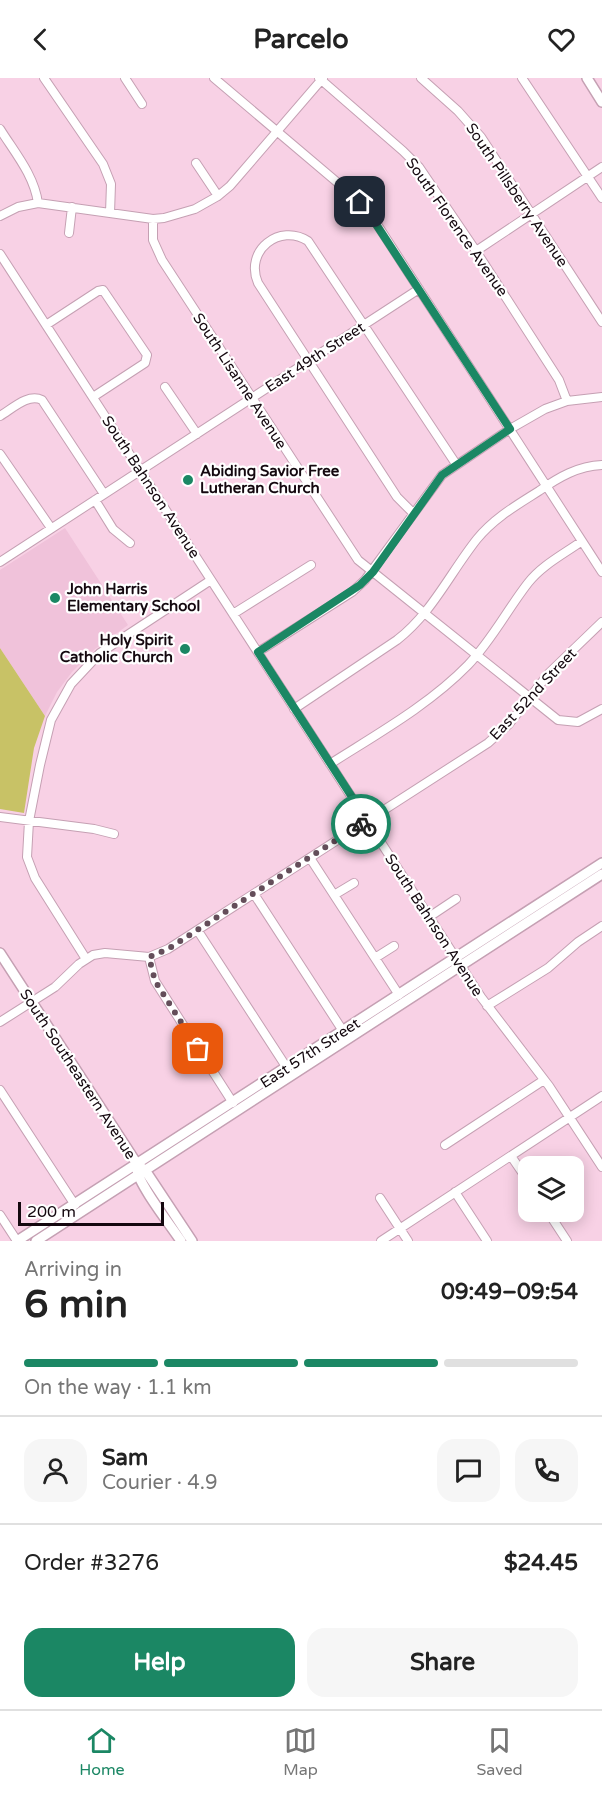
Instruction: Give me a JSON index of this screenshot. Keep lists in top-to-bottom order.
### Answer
{
  "streets": {
    "main road": ["East 57th Street", "South Southeastern Avenue"],
    "street": [
      "South Pillsberry Avenue",
      "South Florence Avenue",
      "East 49th Street",
      "South Lisanne Avenue",
      "South Bahnson Avenue",
      "East 52nd Street"
    ]
  },
  "crossings": [
    ["East 49th Street", "South Lisanne Avenue"],
    ["East 49th Street", "South Bahnson Avenue"],
    ["South Lisanne Avenue", "East 52nd Street"],
    ["South Bahnson Avenue", "East 52nd Street"],
    ["South Bahnson Avenue", "East 57th Street"],
    ["East 57th Street", "South Southeastern Avenue"]
  ],
  "places": ["Abiding Savior Free Lutheran Church", "John Harris Elementary School", "Holy Spirit Catholic Church"],
  "scale_bar": "200 m",
  "page": {
    "header": "Parcelo",
    "scale": "200 m",
    "heading": ["6 min", "Arriving in", "09:49–09:54"],
    "panel": [
      "Sam",
      "Courier · 4.9",
      "Order #3276",
      "$24.45"
    ],
    "bar": "On the way · 1.1 km",
    "buttons": ["Help", "Share"],
    "tabs": ["Home", "Map", "Saved"]
  }
}
